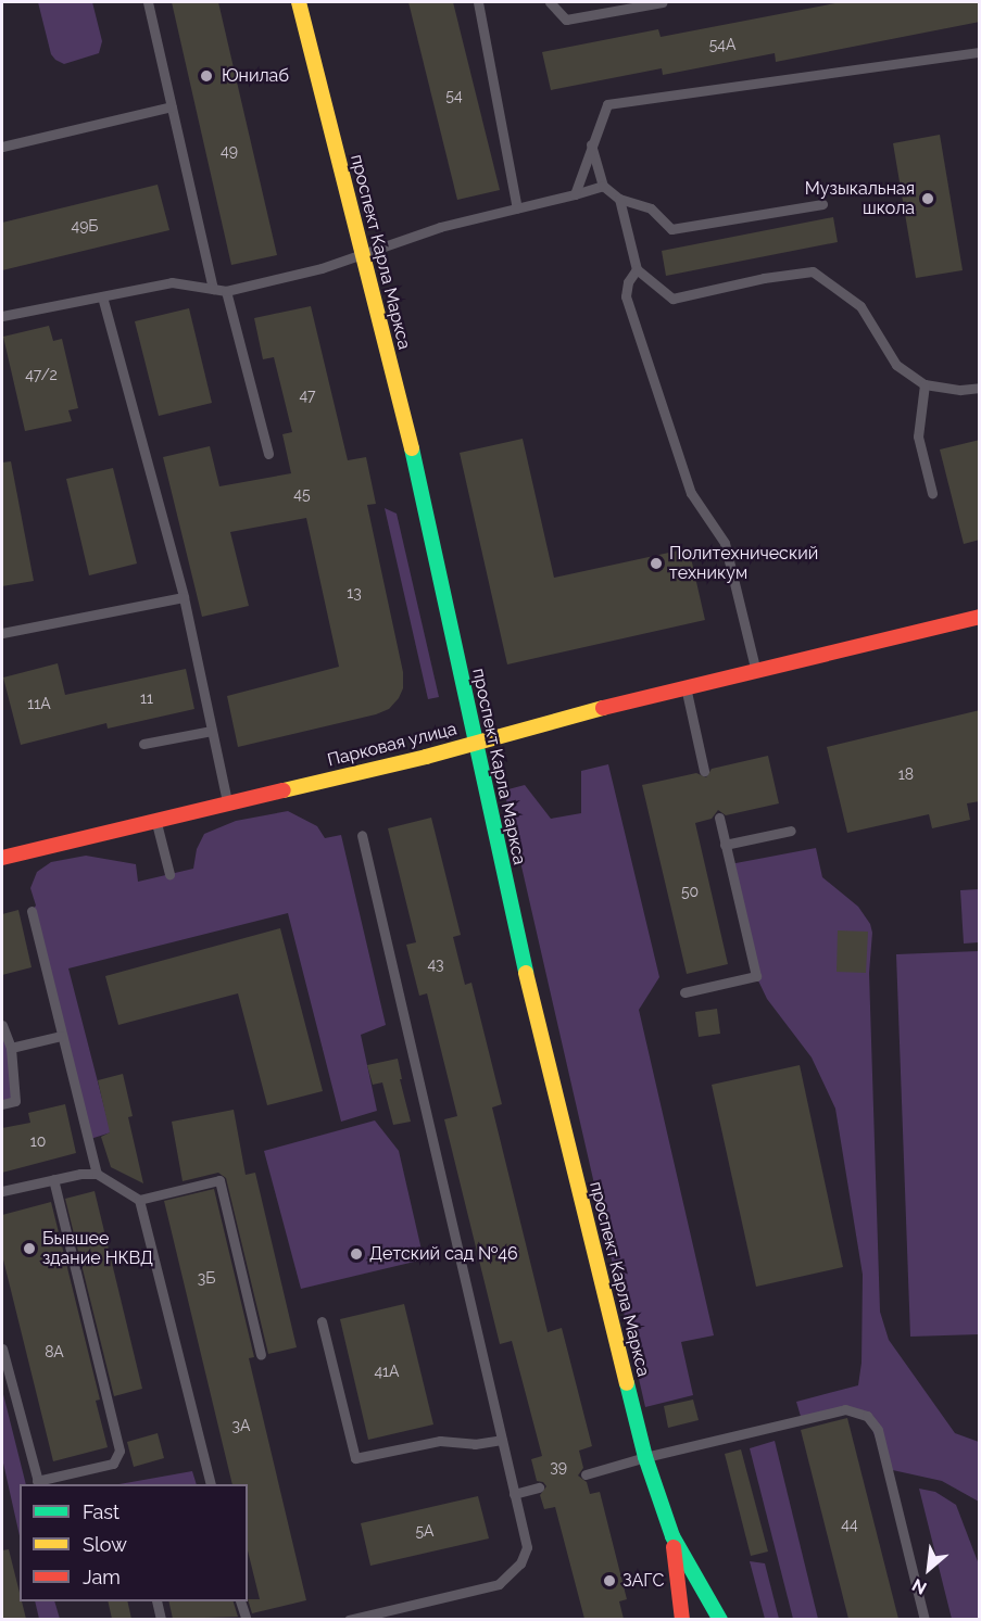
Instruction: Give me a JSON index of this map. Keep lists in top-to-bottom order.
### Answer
{
  "streets": {
    "street": ["проспект Карла Маркса", "Парковая улица"]
  },
  "crossings": [
    ["проспект Карла Маркса", "Парковая улица"]
  ],
  "places": [
    "Юнилаб",
    "Музыкальная школа",
    "Политехнический техникум",
    "Бывшее здание НКВД",
    "Детский сад №46",
    "ЗАГС"
  ],
  "house_numbers": [
    "54А",
    "54",
    "49",
    "49Б",
    "47/2",
    "47",
    "45",
    "13",
    "11",
    "11А",
    "18",
    "50",
    "43",
    "10",
    "3Б",
    "8А",
    "41А",
    "3А",
    "39",
    "44",
    "5А"
  ],
  "legend": ["Fast", "Slow", "Jam"],
  "north": "bottom left"
}
